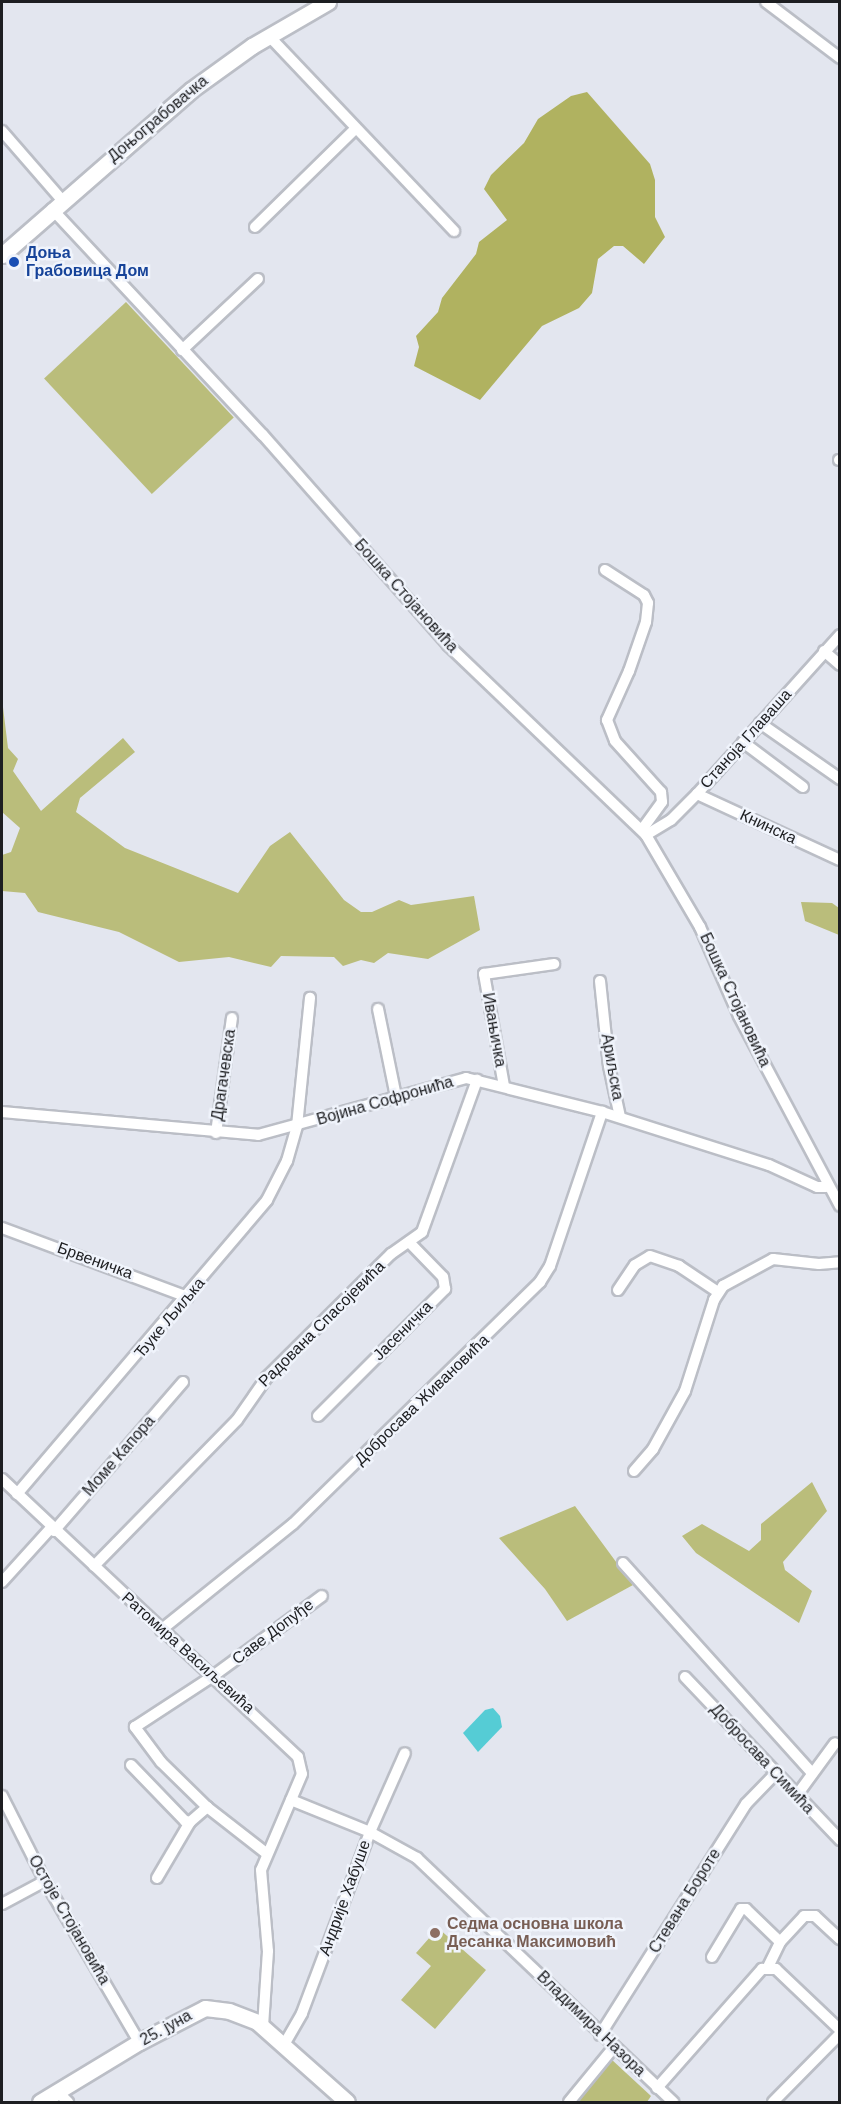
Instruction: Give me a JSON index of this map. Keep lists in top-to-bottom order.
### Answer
{
  "streets": {
    "street": [
      "Доњограбовачка",
      "Бошка Стојановића",
      "Станоја Главаша",
      "Книнска",
      "Ивањичка",
      "Ариљска",
      "Драгачевска",
      "Војина Софронића",
      "Брвеничка",
      "Ђуке Љиљка",
      "Радована Спасојевића",
      "Јасеничка",
      "Добросава Живановића",
      "Моме Капора",
      "Саве Допуђе",
      "Ратомира Васиљевића",
      "Добросава Симића",
      "Андрије Хабуше",
      "Стевана Бороте",
      "Остоје Стојановића",
      "Владимира Назора",
      "25. јуна"
    ]
  },
  "crossings": [
    ["Доњограбовачка", "Бошка Стојановића"],
    ["Бошка Стојановића", "Станоја Главаша"],
    ["Бошка Стојановића", "Војина Софронића"],
    ["Станоја Главаша", "Книнска"],
    ["Ивањичка", "Војина Софронића"],
    ["Ариљска", "Војина Софронића"],
    ["Драгачевска", "Војина Софронића"],
    ["Војина Софронића", "Ђуке Љиљка"],
    ["Војина Софронића", "Радована Спасојевића"],
    ["Војина Софронића", "Добросава Живановића"],
    ["Брвеничка", "Ђуке Љиљка"],
    ["Ђуке Љиљка", "Ратомира Васиљевића"],
    ["Радована Спасојевића", "Јасеничка"],
    ["Радована Спасојевића", "Ратомира Васиљевића"],
    ["Добросава Живановића", "Ратомира Васиљевића"],
    ["Моме Капора", "Ратомира Васиљевића"],
    ["Саве Допуђе", "Ратомира Васиљевића"],
    ["Ратомира Васиљевића", "Владимира Назора"],
    ["Ратомира Васиљевића", "25. јуна"],
    ["Добросава Симића", "Стевана Бороте"],
    ["Андрије Хабуше", "Владимира Назора"],
    ["Андрије Хабуше", "25. јуна"],
    ["Стевана Бороте", "Владимира Назора"],
    ["Остоје Стојановића", "25. јуна"]
  ],
  "places": ["Доња Грабовица Дом", "Седма основна школа Десанка Максимовић"]
}
